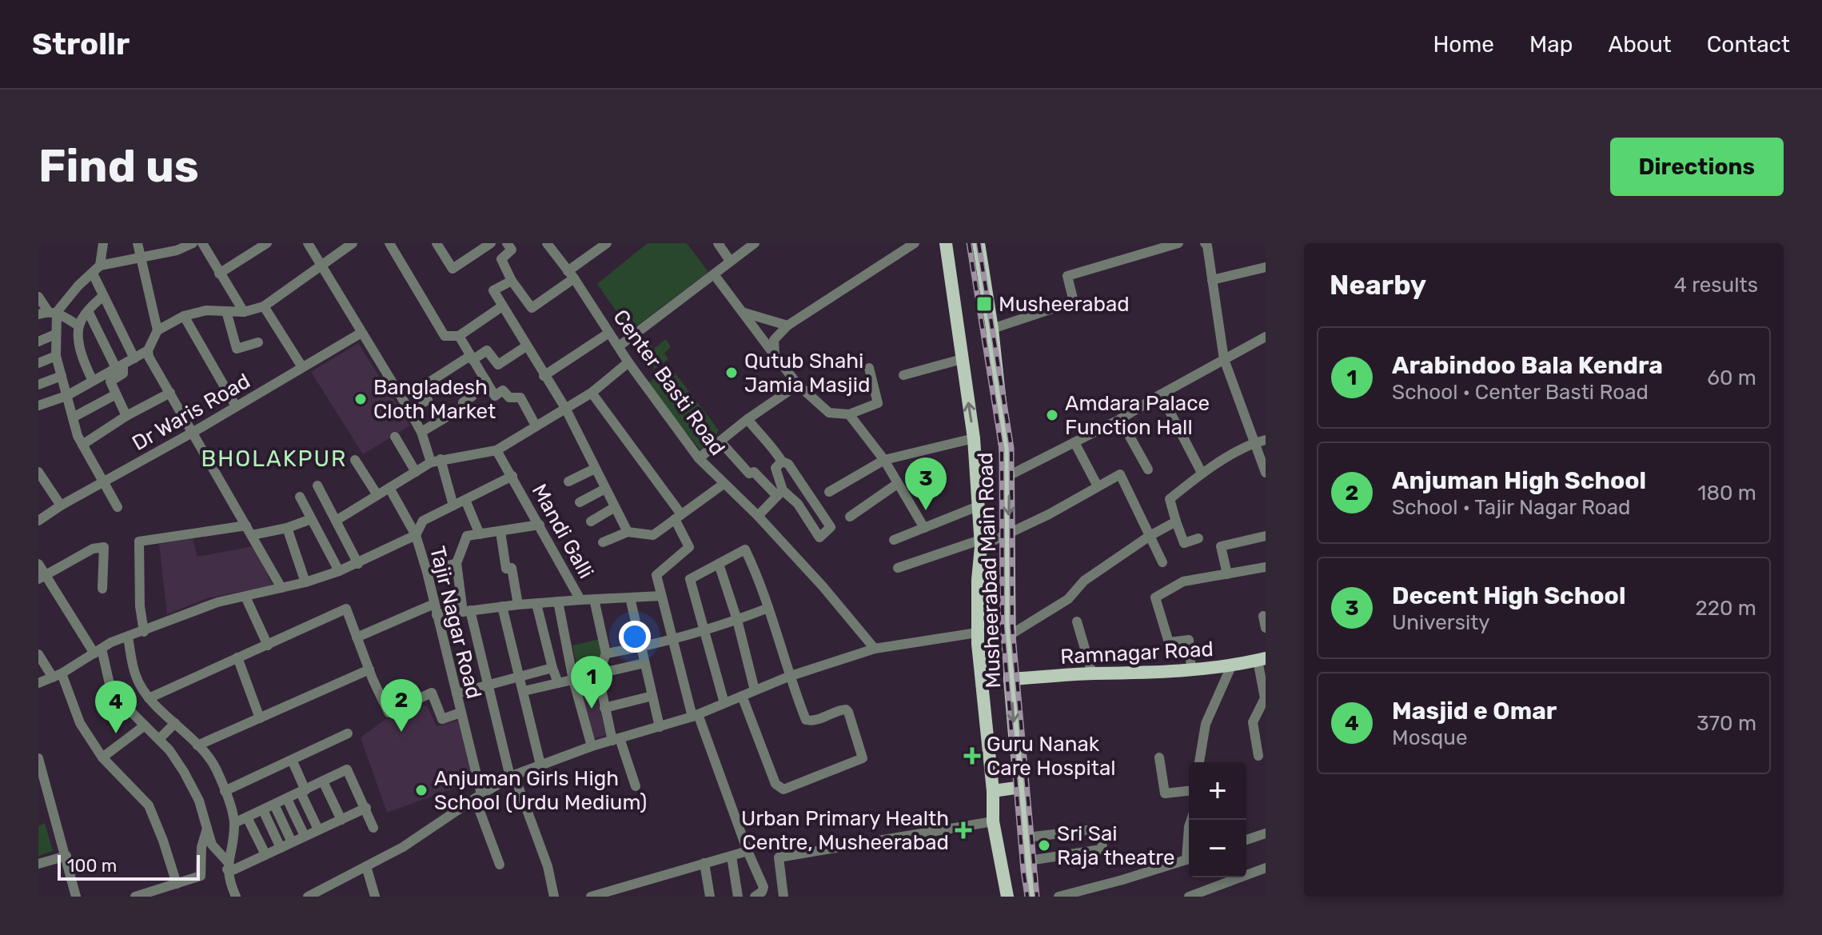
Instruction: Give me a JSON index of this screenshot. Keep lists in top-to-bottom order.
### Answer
{
  "streets": {
    "main road": ["Musheerabad Main Road", "Ramnagar Road"],
    "street": [
      "Center Basti Road",
      "Dr Waris Road",
      "Mandi Galli",
      "Tajir Nagar Road"
    ]
  },
  "crossings": [
    ["Mandi Galli", "Tajir Nagar Road"],
    ["Musheerabad Main Road", "Ramnagar Road"]
  ],
  "districts": ["BHOLAKPUR"],
  "places": {
    "transit": ["Musheerabad"],
    "other": [
      "Qutub Shahi Jamia Masjid",
      "Bangladesh Cloth Market",
      "Amdara Palace Function Hall",
      "Anjuman Girls High School (Urdu Medium)",
      "Sri Sai Raja theatre"
    ],
    "health": ["Guru Nanak Care Hospital", "Urban Primary Health Centre, Musheerabad"]
  },
  "scale_bar": "100 m",
  "page": {
    "header": "Strollr",
    "nav": [
      "Home",
      "Map",
      "About",
      "Contact"
    ],
    "buttons": "Directions",
    "title": "Find us",
    "heading": ["Nearby", "4 results"],
    "list": [
      {
        "mark": "1",
        "name": "Arabindoo Bala Kendra",
        "note": "School · Center Basti Road",
        "value": "60 m"
      },
      {
        "mark": "2",
        "name": "Anjuman High School",
        "note": "School · Tajir Nagar Road",
        "value": "180 m"
      },
      {
        "mark": "3",
        "name": "Decent High School",
        "note": "University",
        "value": "220 m"
      },
      {
        "mark": "4",
        "name": "Masjid e Omar",
        "note": "Mosque",
        "value": "370 m"
      }
    ],
    "pins": [
      "3",
      "1",
      "2",
      "4"
    ],
    "map_buttons": ["+", "−"],
    "scale": "100 m"
  }
}
